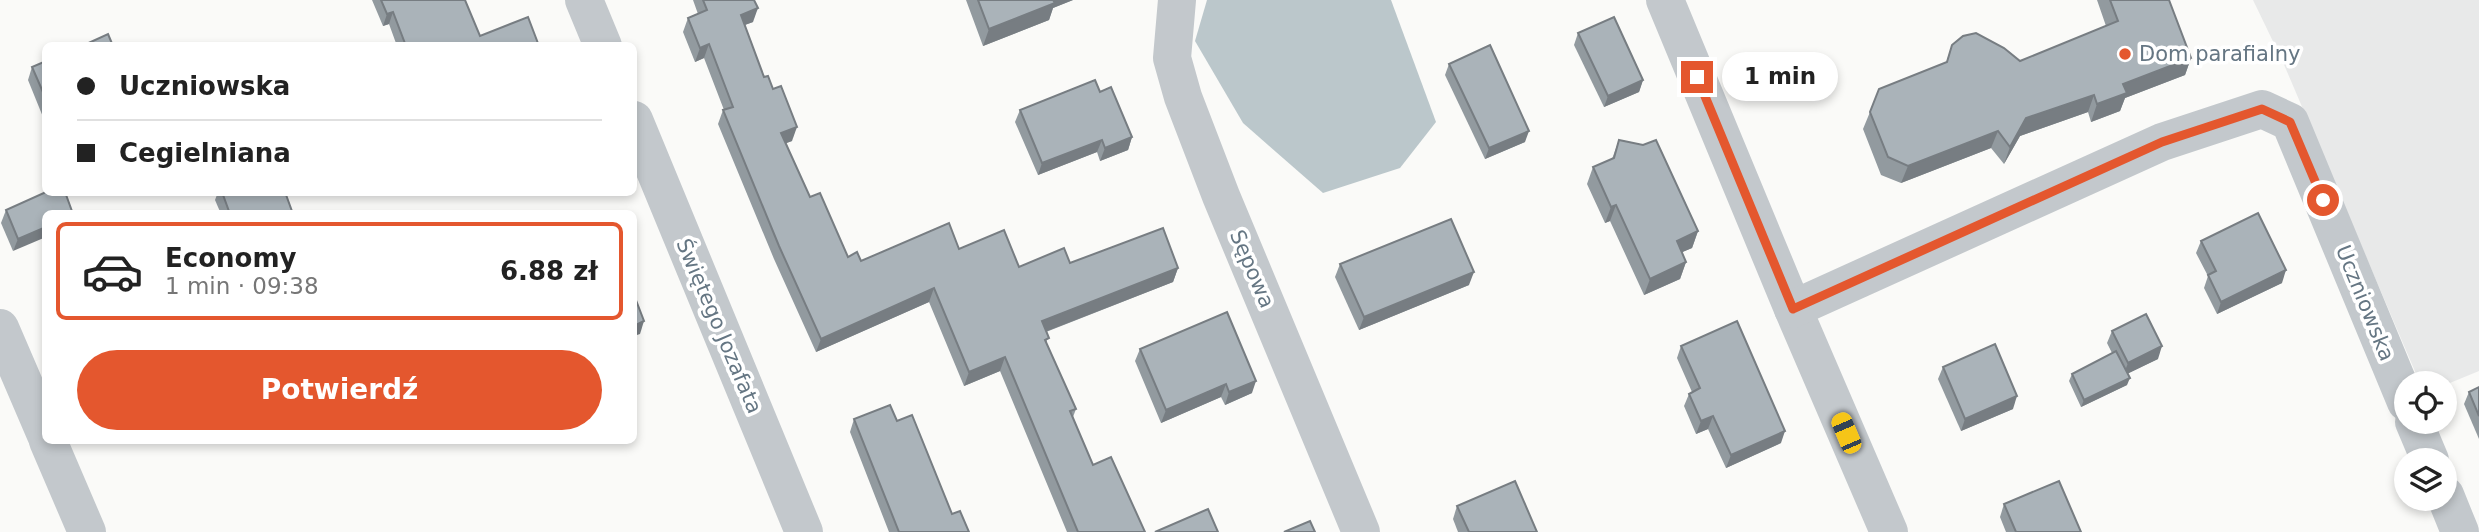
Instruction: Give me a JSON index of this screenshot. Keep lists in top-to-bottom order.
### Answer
{
  "streets": {
    "street": ["Sępowa", "Uczniowska", "Świętego Jozafata"]
  },
  "places": ["Dom parafialny"],
  "page": {
    "banner": ["Uczniowska", "Cegielniana"],
    "bubble": "1 min",
    "list": [
      {
        "name": "Economy",
        "note": "1 min · 09:38",
        "value": "6.88 zł"
      }
    ],
    "buttons": "Potwierdź"
  }
}
